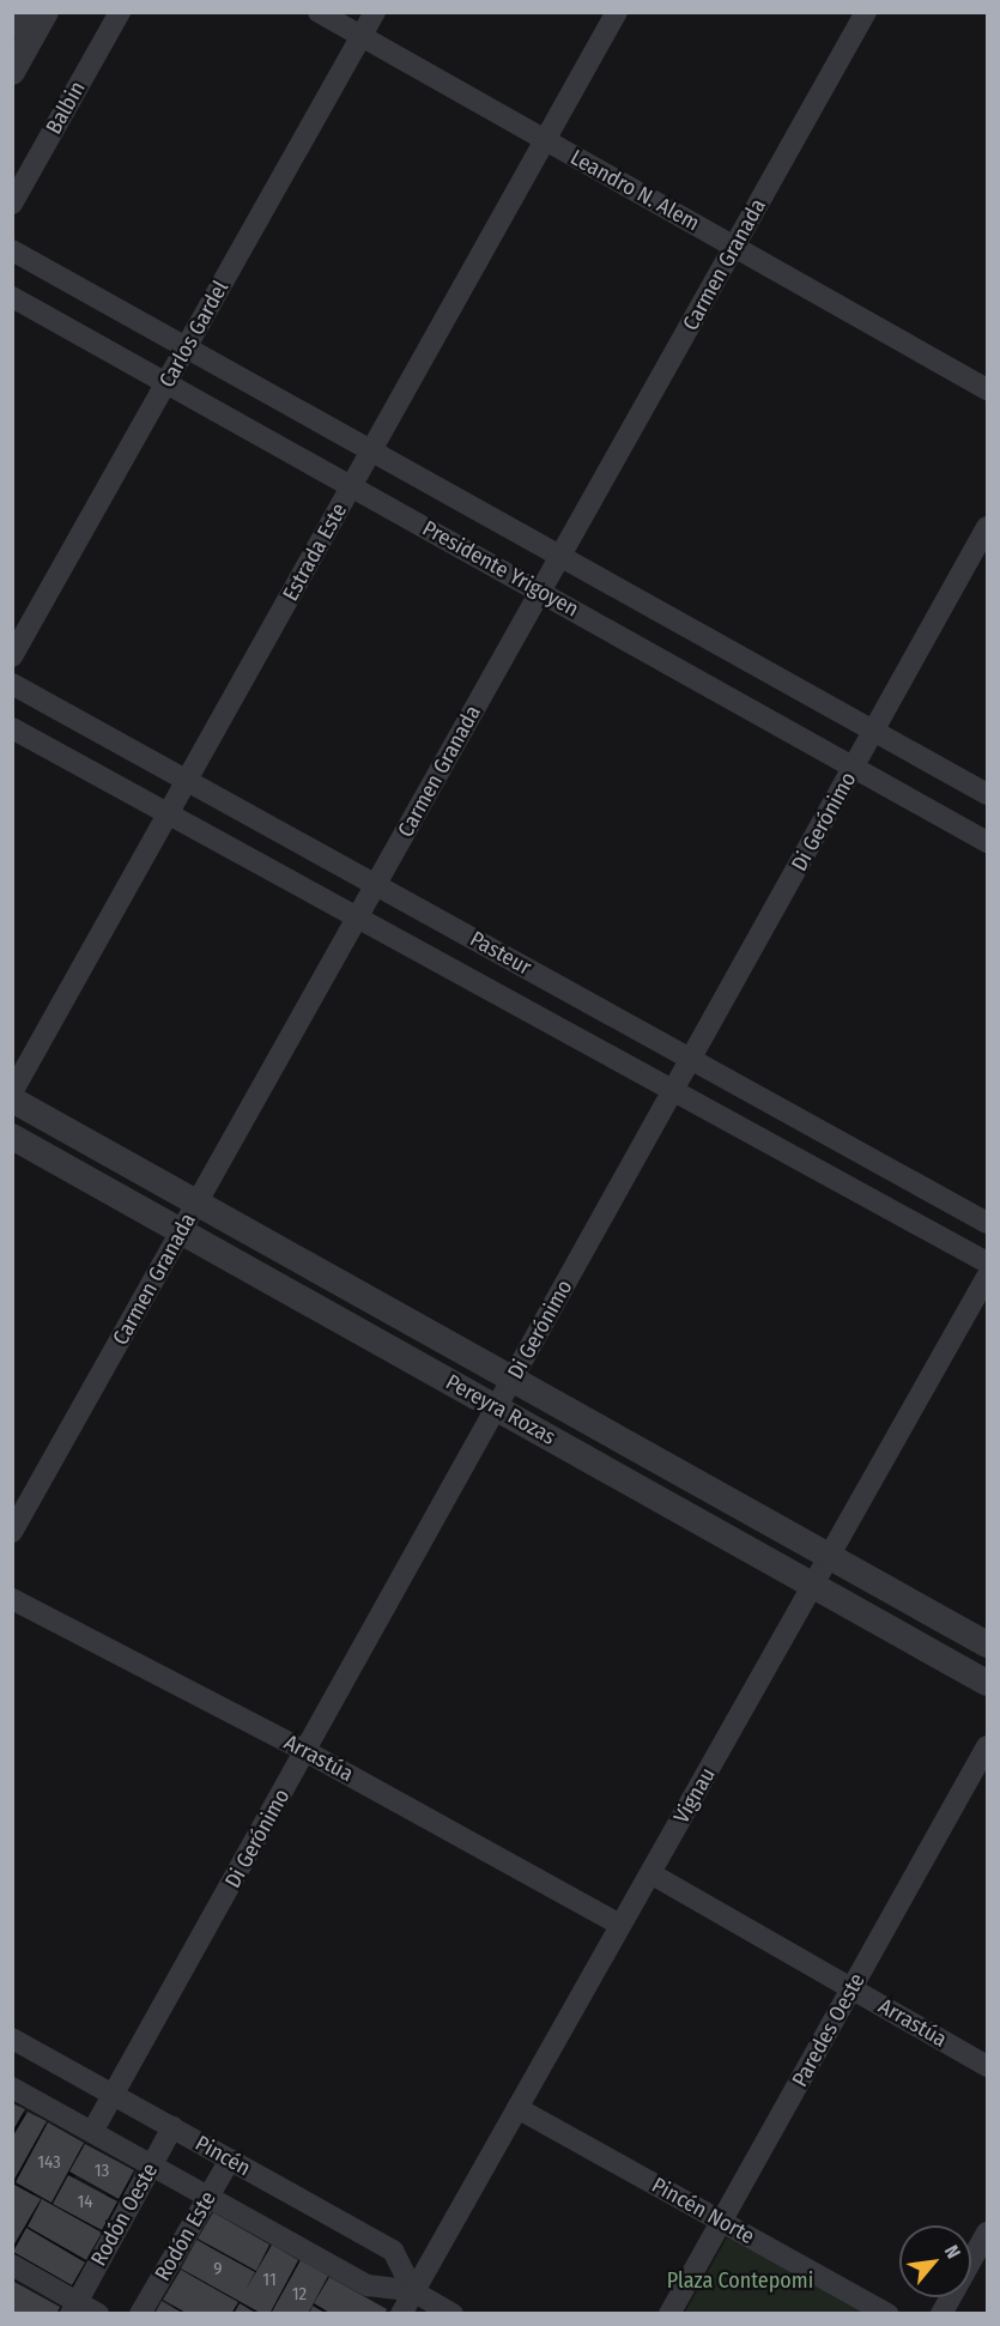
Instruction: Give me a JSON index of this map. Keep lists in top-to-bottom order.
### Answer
{
  "streets": {
    "street": [
      "Balbin",
      "Leandro N. Alem",
      "Carmen Granada",
      "Carlos Gardel",
      "Estrada Este",
      "Presidente Yrigoyen",
      "Di Gerónimo",
      "Pasteur",
      "Pereyra Rozas",
      "Arrastúa",
      "Vignau",
      "Paredes Oeste",
      "Pincén",
      "Pincén Norte",
      "Rodón Oeste",
      "Rodón Este"
    ]
  },
  "crossings": [
    ["Leandro N. Alem", "Carmen Granada"],
    ["Leandro N. Alem", "Carlos Gardel"],
    ["Leandro N. Alem", "Estrada Este"],
    ["Carmen Granada", "Presidente Yrigoyen"],
    ["Carmen Granada", "Pasteur"],
    ["Carmen Granada", "Pereyra Rozas"],
    ["Carlos Gardel", "Presidente Yrigoyen"],
    ["Estrada Este", "Presidente Yrigoyen"],
    ["Estrada Este", "Pasteur"],
    ["Presidente Yrigoyen", "Di Gerónimo"],
    ["Di Gerónimo", "Pasteur"],
    ["Di Gerónimo", "Pereyra Rozas"],
    ["Di Gerónimo", "Arrastúa"],
    ["Di Gerónimo", "Pincén"],
    ["Pereyra Rozas", "Vignau"],
    ["Arrastúa", "Vignau"],
    ["Arrastúa", "Paredes Oeste"],
    ["Vignau", "Pincén"],
    ["Vignau", "Pincén Norte"],
    ["Paredes Oeste", "Pincén Norte"],
    ["Pincén", "Rodón Oeste"],
    ["Pincén", "Rodón Este"]
  ],
  "parks": ["Plaza Contepomi"],
  "house_numbers": [
    "143",
    "13",
    "14",
    "9",
    "11",
    "12"
  ],
  "north": "top right"
}
